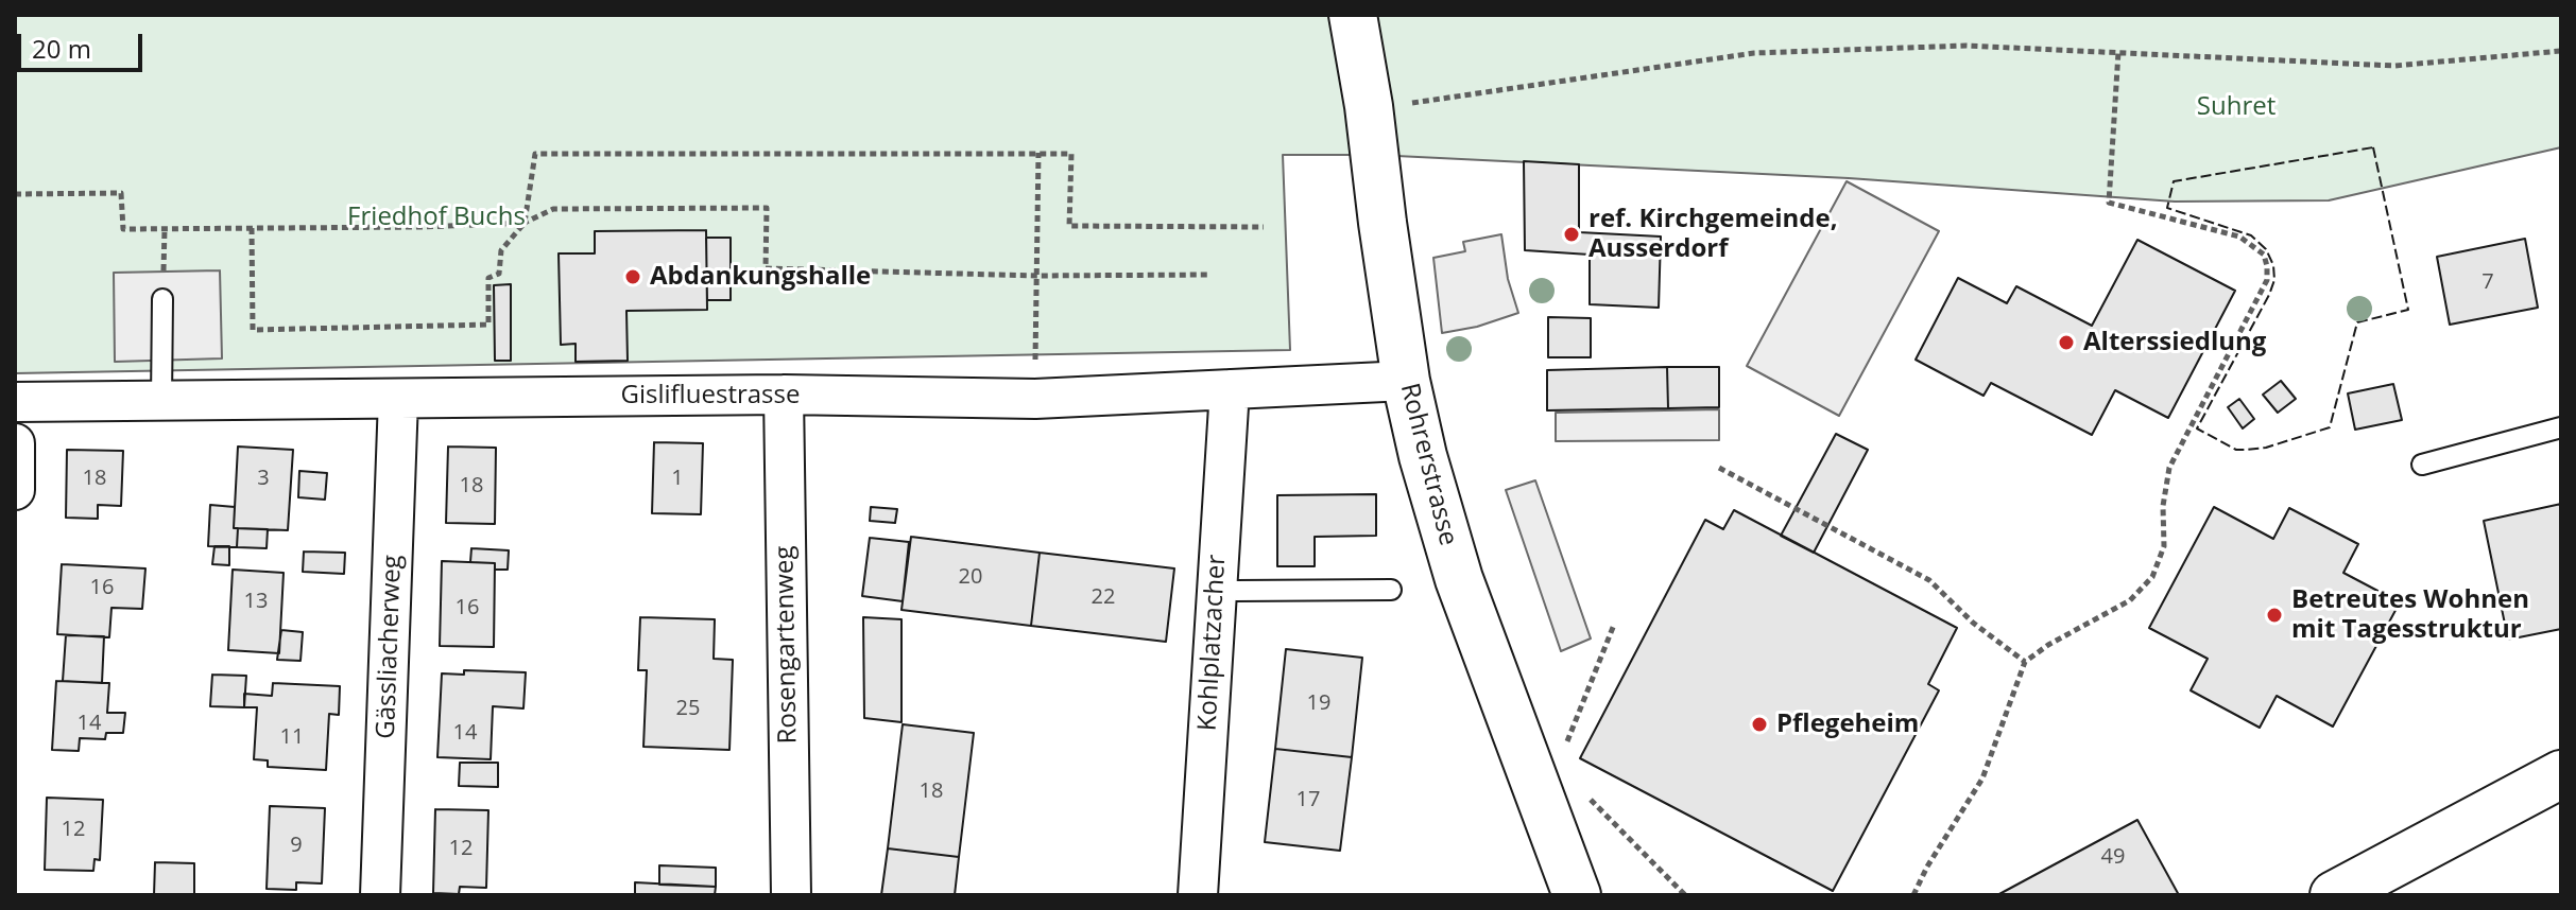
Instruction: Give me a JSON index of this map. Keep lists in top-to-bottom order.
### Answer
{
  "streets": {
    "main road": ["Rohrerstrasse"],
    "street": [
      "Gislifluestrasse",
      "Kohlplatzacher",
      "Rosengartenweg",
      "Gässliacherweg"
    ]
  },
  "crossings": [
    ["Gislifluestrasse", "Rohrerstrasse"],
    ["Gislifluestrasse", "Kohlplatzacher"],
    ["Gislifluestrasse", "Rosengartenweg"],
    ["Gislifluestrasse", "Gässliacherweg"]
  ],
  "parks": ["Suhret", "Friedhof Buchs"],
  "places": [
    "ref. Kirchgemeinde, Ausserdorf",
    "Abdankungshalle",
    "Alterssiedlung",
    "Betreutes Wohnen mit Tagesstruktur",
    "Pflegeheim"
  ],
  "house_numbers": [
    "7",
    "18",
    "3",
    "1",
    "18",
    "20",
    "16",
    "22",
    "13",
    "16",
    "19",
    "25",
    "14",
    "14",
    "11",
    "18",
    "17",
    "12",
    "9",
    "12",
    "49"
  ],
  "scale_bar": "20 m"
}
